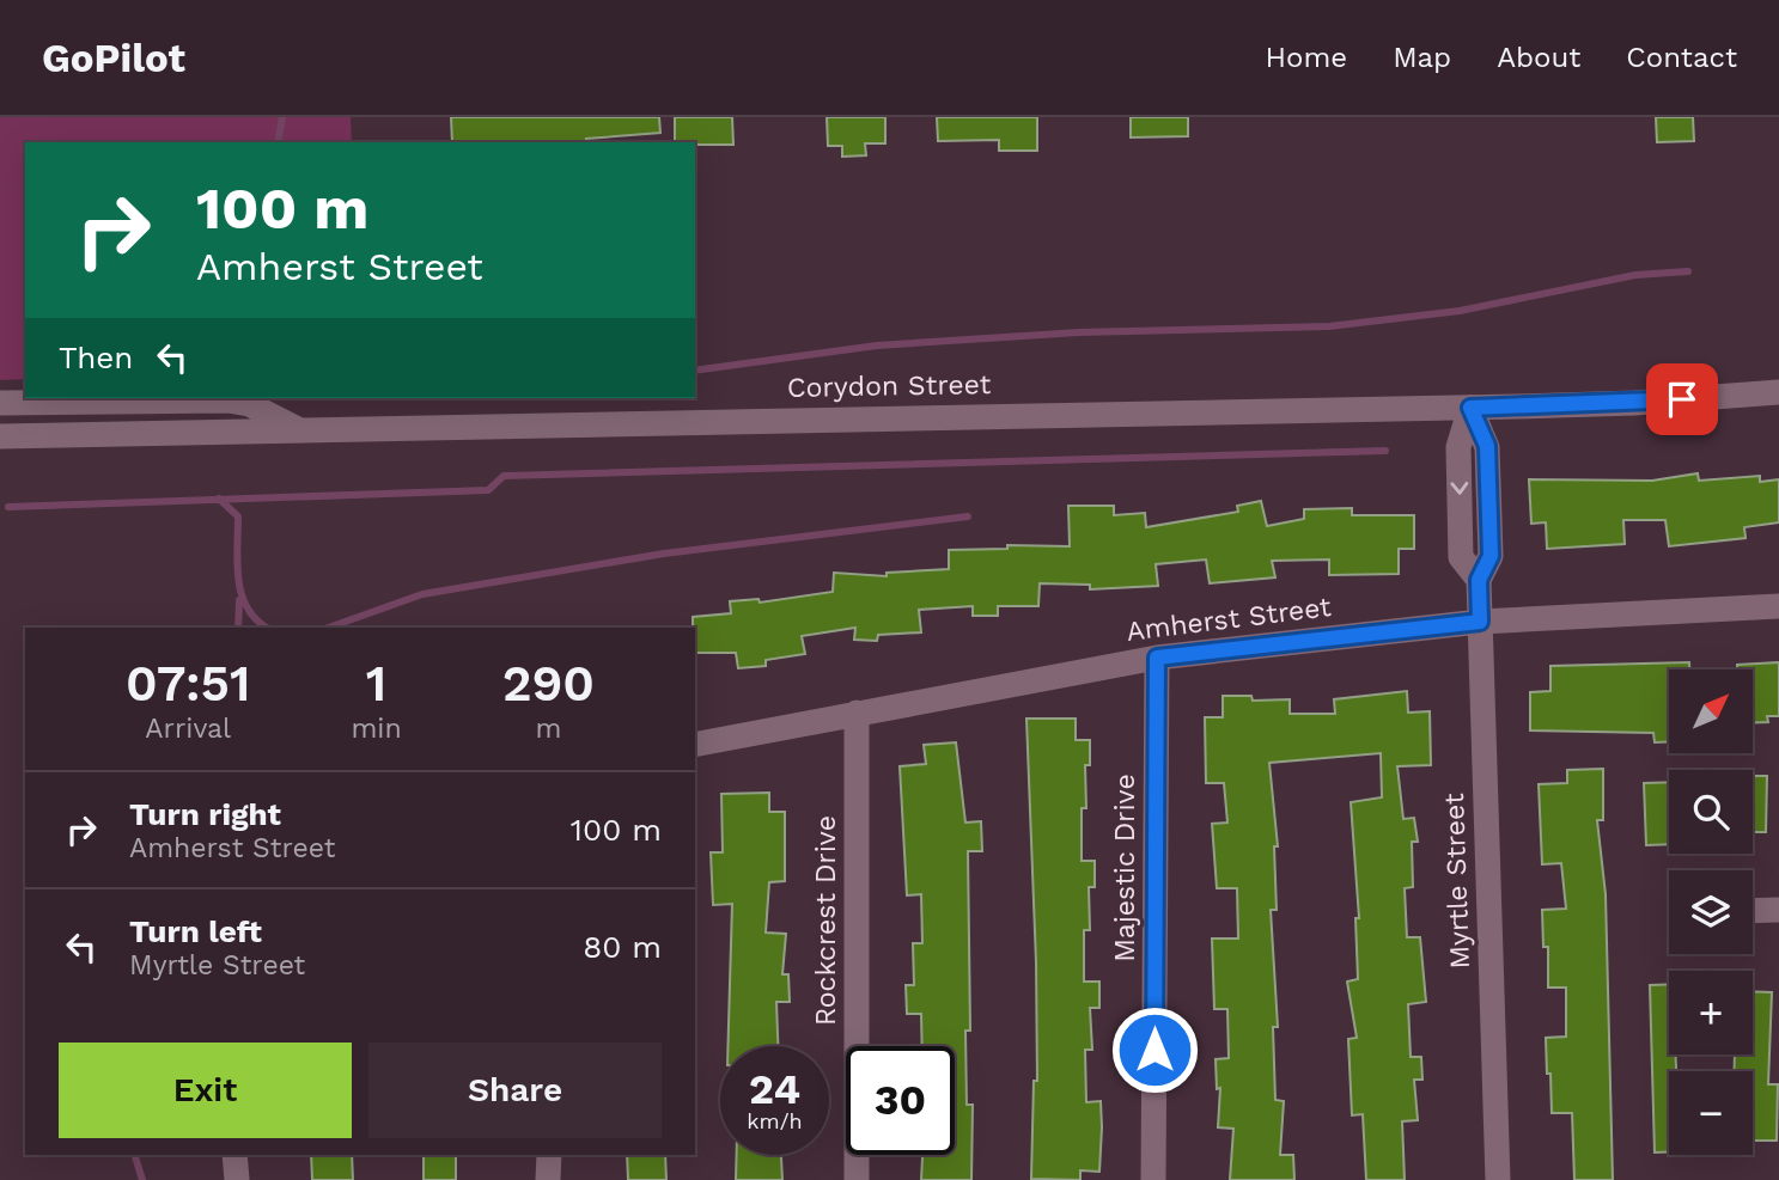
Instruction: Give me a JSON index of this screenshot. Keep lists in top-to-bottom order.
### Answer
{
  "streets": {
    "street": [
      "Corydon Street",
      "Amherst Street",
      "Majestic Drive",
      "Myrtle Street",
      "Rockcrest Drive"
    ]
  },
  "crossings": [
    ["Corydon Street", "Myrtle Street"],
    ["Amherst Street", "Majestic Drive"],
    ["Amherst Street", "Myrtle Street"],
    ["Amherst Street", "Rockcrest Drive"]
  ],
  "north": "top right",
  "page": {
    "header": "GoPilot",
    "nav": [
      "Home",
      "Map",
      "About",
      "Contact"
    ],
    "turn": ["100 m", "Amherst Street"],
    "then": "Then",
    "eta": [
      "07:51",
      "Arrival",
      "1",
      "min",
      "290",
      "m"
    ],
    "map_buttons": ["+", "−"],
    "list": [
      {
        "name": "Turn right",
        "note": "Amherst Street",
        "value": "100 m"
      },
      {
        "name": "Turn left",
        "note": "Myrtle Street",
        "value": "80 m"
      }
    ],
    "buttons": ["Exit", "Share"],
    "speed": "24 km/h",
    "limit": "30"
  }
}
